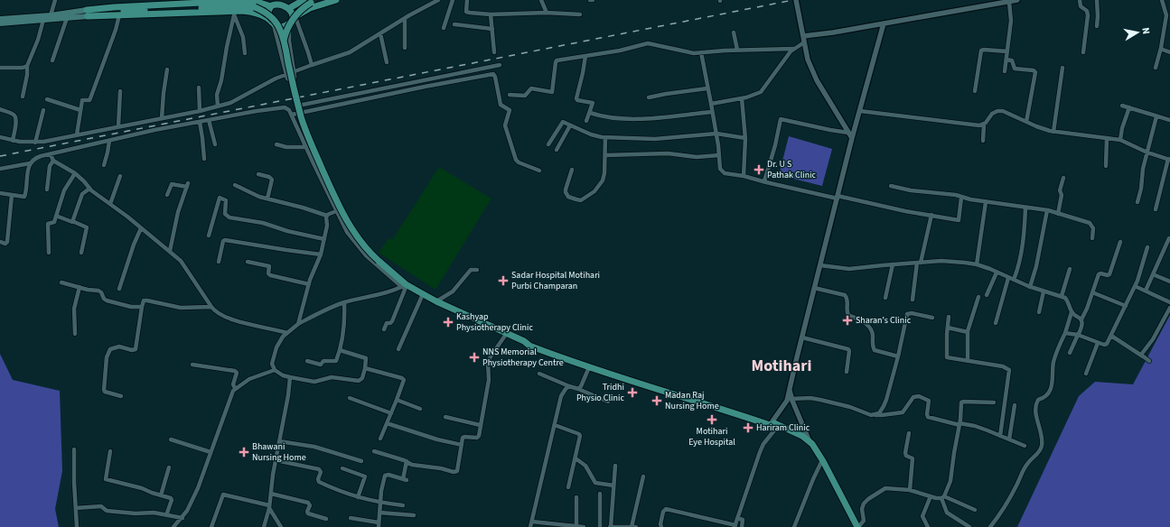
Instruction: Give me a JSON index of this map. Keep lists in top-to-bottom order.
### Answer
{
  "districts": ["Motihari"],
  "places": {
    "health": [
      "Dr. U S Pathak Clinic",
      "Sadar Hospital Motihari Purbi Champaran",
      "Sharan's Clinic",
      "Kashyap Physiotherapy Clinic",
      "NNS Memorial Physiotherapy Centre",
      "Tridhi Physio Clinic",
      "Madan Raj Nursing Home",
      "Motihari Eye Hospital",
      "Hariram Clinic",
      "Bhawani Nursing Home"
    ]
  },
  "north": "right"
}
